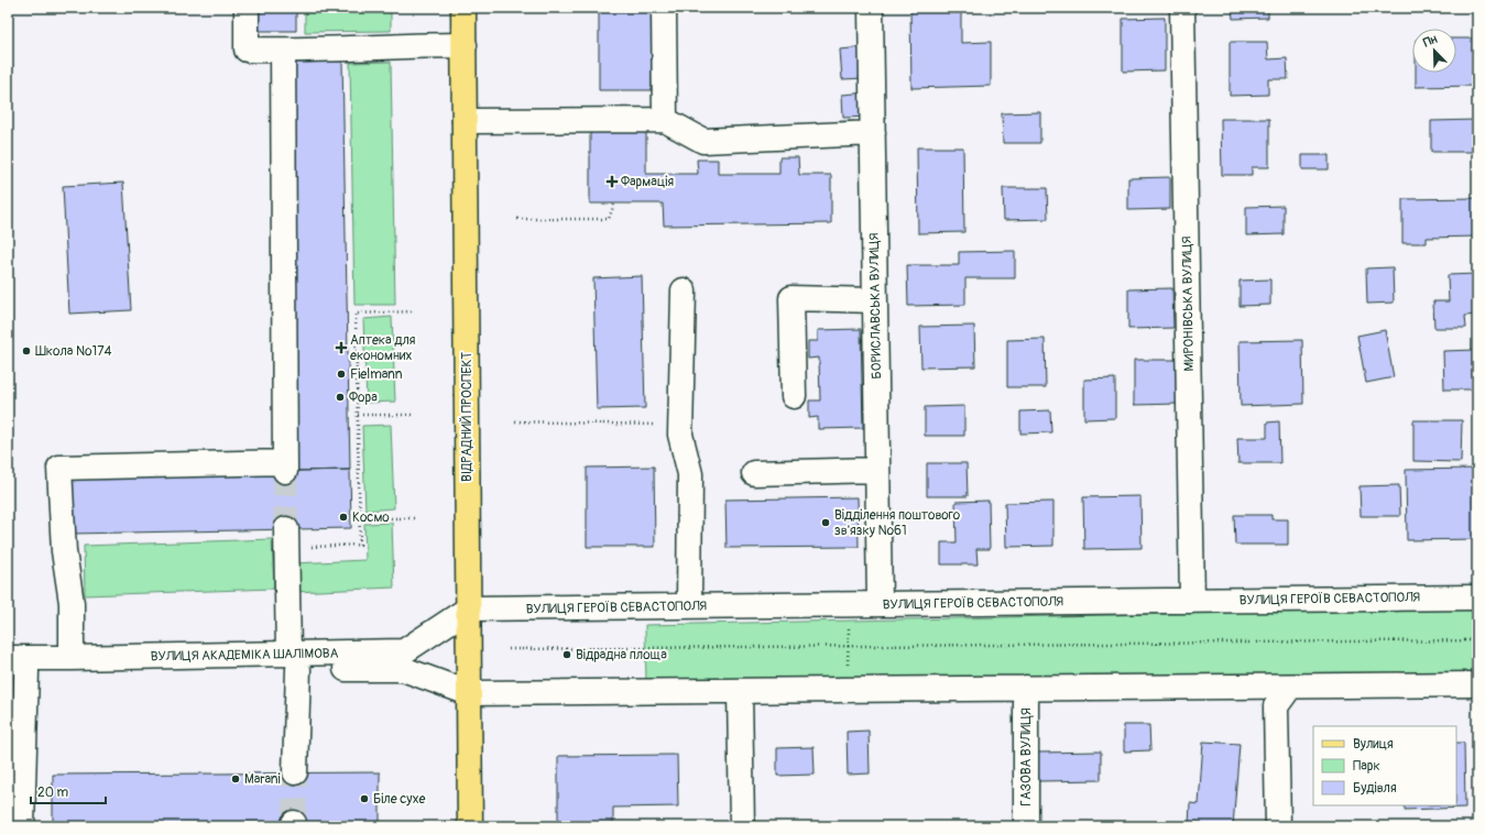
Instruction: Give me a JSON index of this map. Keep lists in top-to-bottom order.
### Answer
{
  "streets": {
    "main road": ["ВІДРАДНИЙ ПРОСПЕКТ"],
    "street": [
      "МИРОНІВСЬКА ВУЛИЦЯ",
      "БОРИСЛАВСЬКА ВУЛИЦЯ",
      "ВУЛИЦЯ ГЕРОЇВ СЕВАСТОПОЛЯ",
      "ВУЛИЦЯ АКАДЕМІКА ШАЛІМОВА",
      "ГАЗОВА ВУЛИЦЯ"
    ]
  },
  "crossings": [
    ["МИРОНІВСЬКА ВУЛИЦЯ", "ВУЛИЦЯ ГЕРОЇВ СЕВАСТОПОЛЯ"],
    ["БОРИСЛАВСЬКА ВУЛИЦЯ", "ВУЛИЦЯ ГЕРОЇВ СЕВАСТОПОЛЯ"],
    ["ВІДРАДНИЙ ПРОСПЕКТ", "ВУЛИЦЯ ГЕРОЇВ СЕВАСТОПОЛЯ"],
    ["ВІДРАДНИЙ ПРОСПЕКТ", "ВУЛИЦЯ АКАДЕМІКА ШАЛІМОВА"],
    ["ВУЛИЦЯ ГЕРОЇВ СЕВАСТОПОЛЯ", "ВУЛИЦЯ АКАДЕМІКА ШАЛІМОВА"]
  ],
  "places": {
    "health": ["Фармація", "Аптека для економних"],
    "other": [
      "Школа №174",
      "Fielmann",
      "Фора",
      "Космо",
      "Відділення поштового зв'язку №61",
      "Відрадна площа",
      "Marani",
      "Біле сухе"
    ]
  },
  "legend": ["Вулиця", "Парк", "Будівля"],
  "scale_bar": "20 m",
  "north": "top left"
}
